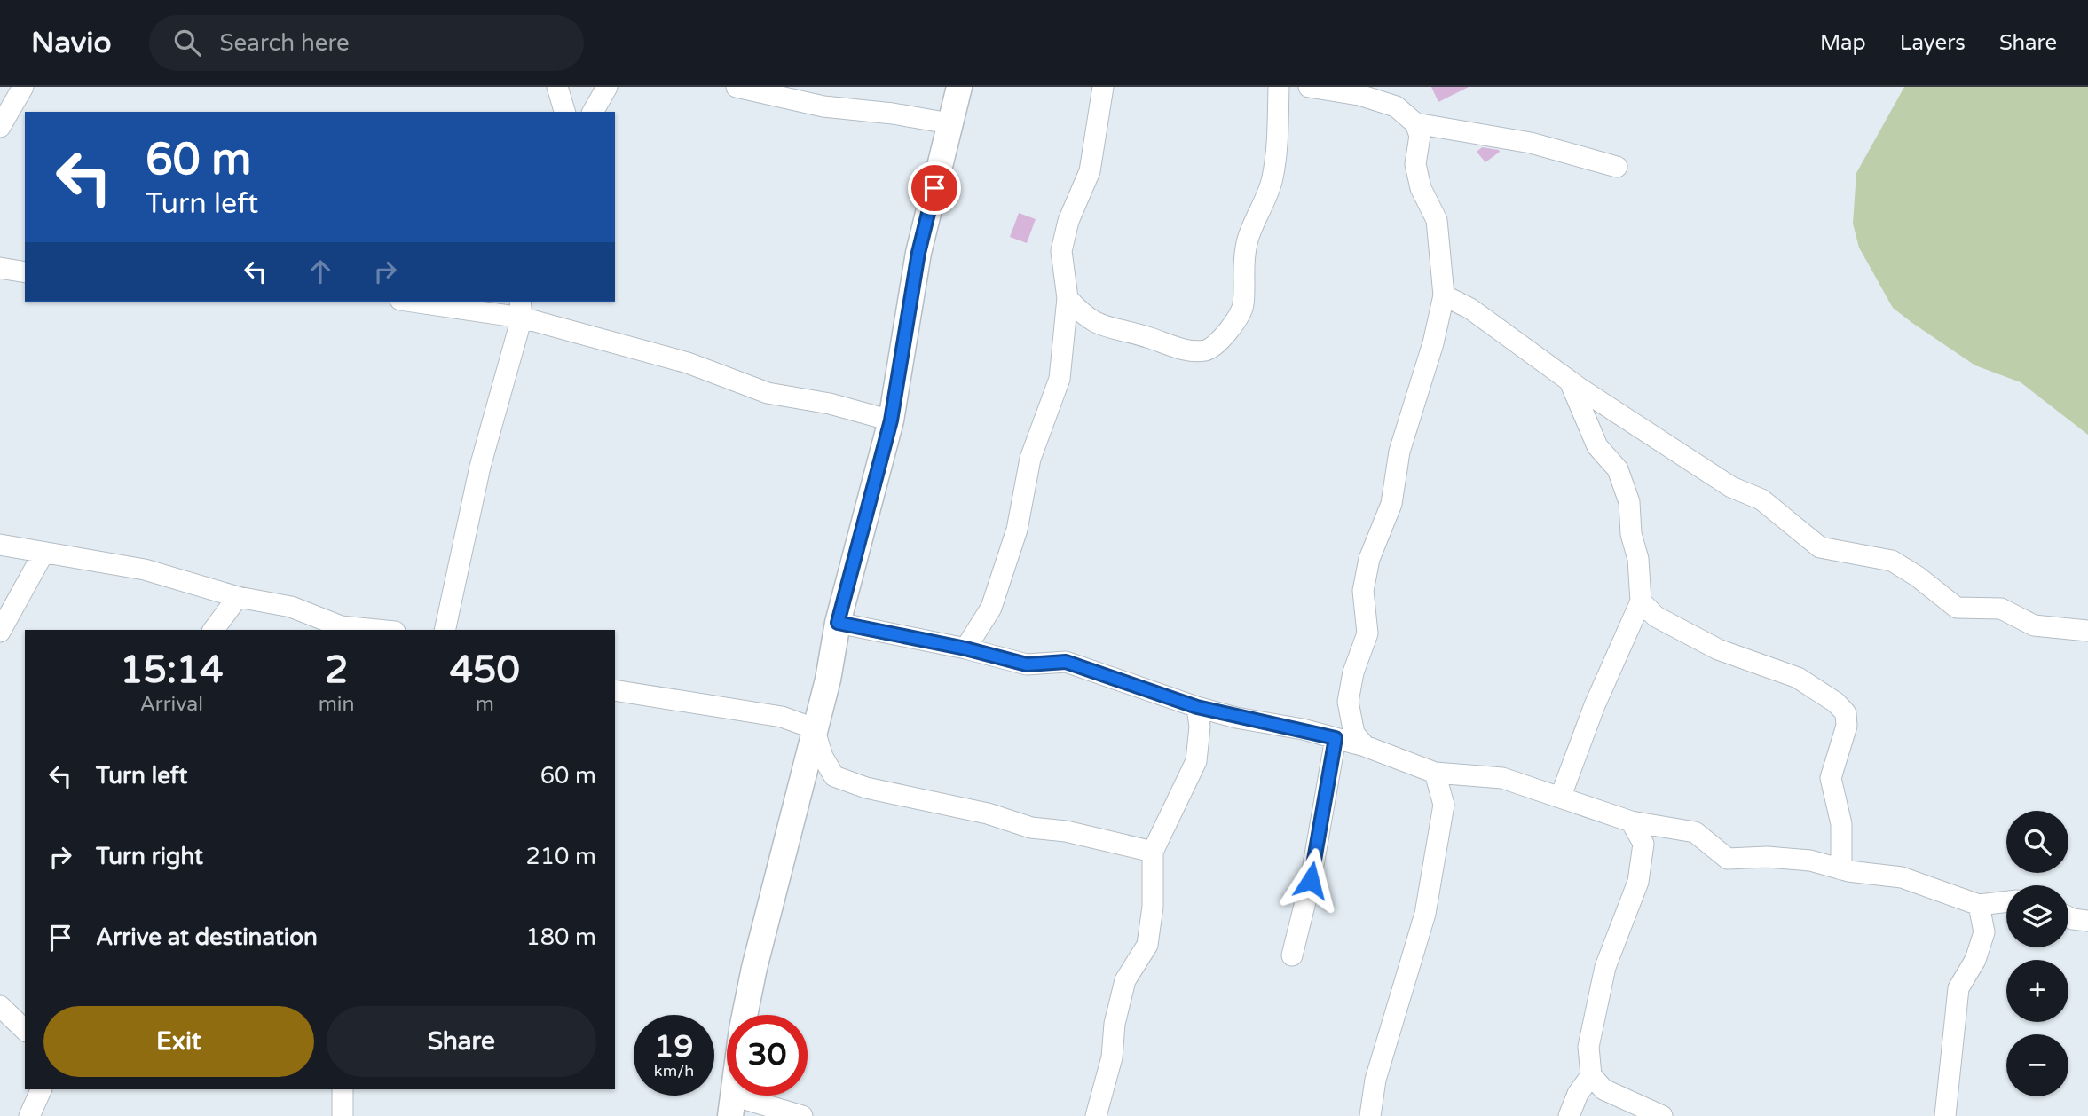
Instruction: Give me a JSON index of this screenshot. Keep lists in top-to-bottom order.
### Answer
{
  "page": {
    "header": "Navio",
    "search": "Search here",
    "nav": ["Map", "Layers", "Share"],
    "turn": ["60 m", "Turn left"],
    "eta": [
      "15:14",
      "Arrival",
      "2",
      "min",
      "450",
      "m"
    ],
    "list": [
      {
        "name": "Turn left",
        "value": "60 m"
      },
      {
        "name": "Turn right",
        "value": "210 m"
      },
      {
        "name": "Arrive at destination",
        "value": "180 m"
      }
    ],
    "map_buttons": ["+", "−"],
    "buttons": ["Exit", "Share"],
    "speed": "19 km/h",
    "limit": "30"
  }
}
